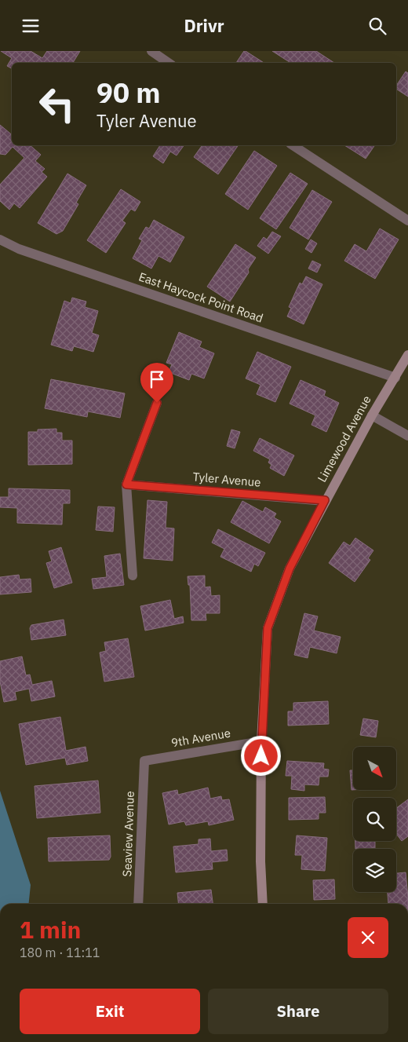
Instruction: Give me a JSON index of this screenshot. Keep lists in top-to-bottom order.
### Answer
{
  "streets": {
    "main road": ["Limewood Avenue"],
    "street": [
      "East Haycock Point Road",
      "Tyler Avenue",
      "9th Avenue",
      "Seaview Avenue"
    ]
  },
  "crossings": [
    ["East Haycock Point Road", "Limewood Avenue"],
    ["Limewood Avenue", "Tyler Avenue"],
    ["Limewood Avenue", "9th Avenue"],
    ["9th Avenue", "Seaview Avenue"]
  ],
  "north": "bottom right",
  "page": {
    "header": "Drivr",
    "turn": ["90 m", "Tyler Avenue"],
    "heading": ["1 min", "180 m · 11:11"],
    "buttons": ["Exit", "Share"]
  }
}
